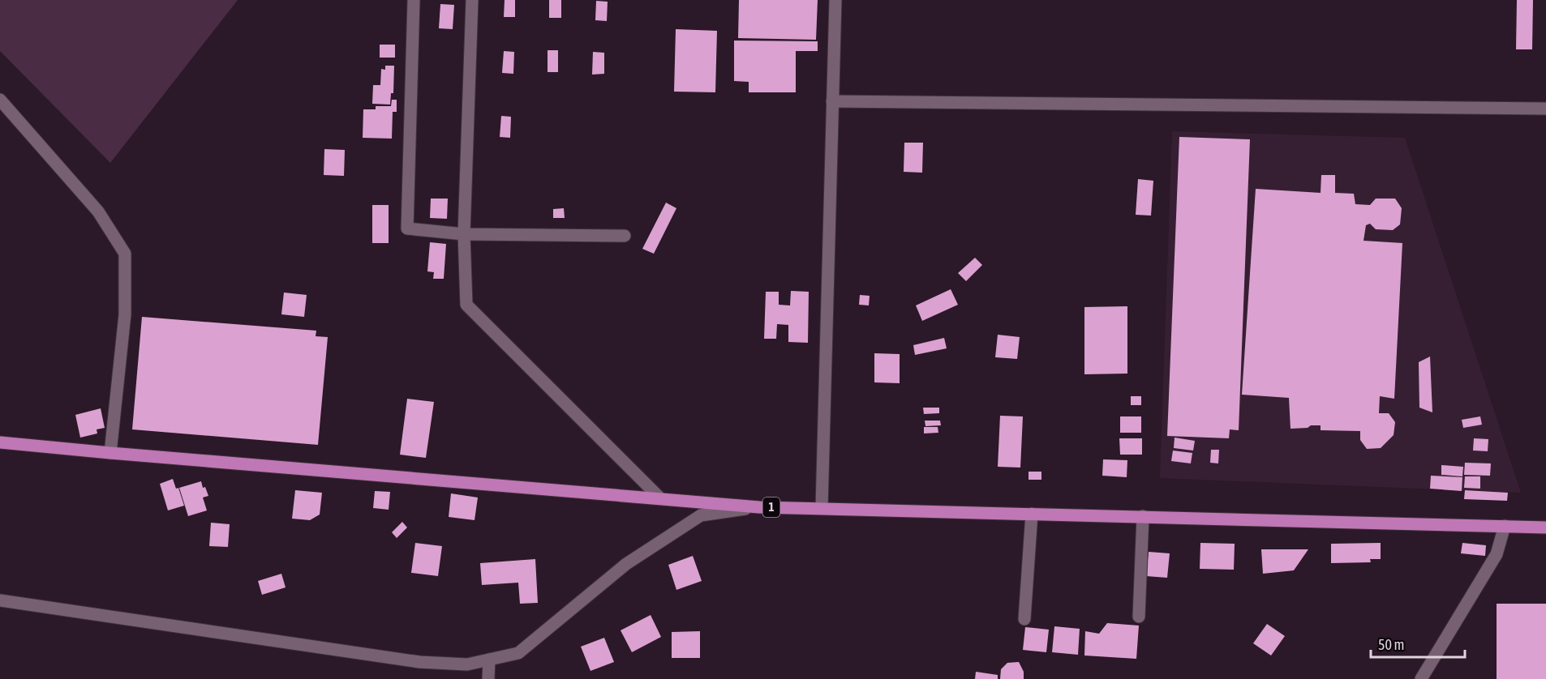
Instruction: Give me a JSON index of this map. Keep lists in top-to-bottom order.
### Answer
{
  "streets": {
    "main road": ["1"]
  },
  "scale_bar": "50 m"
}
